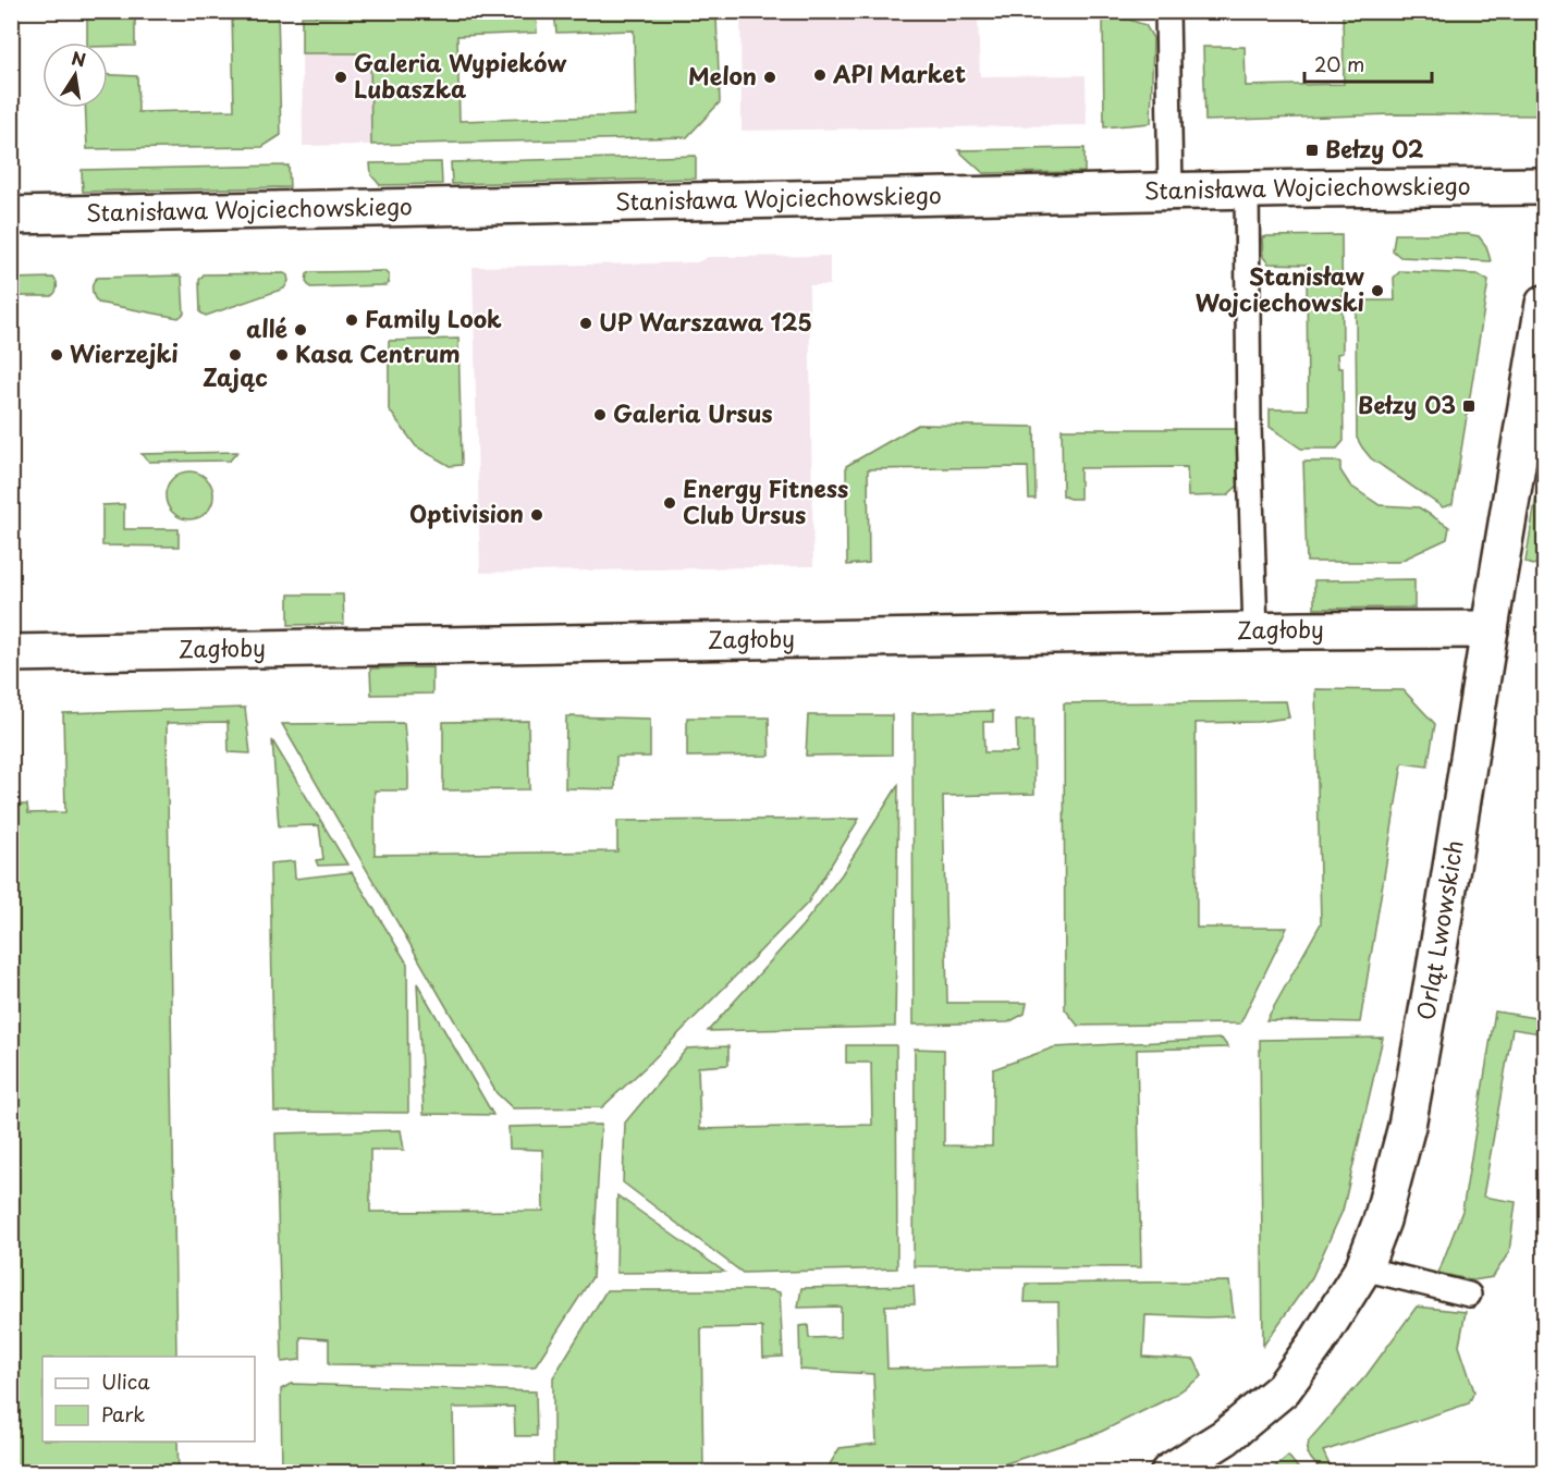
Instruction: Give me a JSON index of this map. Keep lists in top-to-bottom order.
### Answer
{
  "streets": {
    "street": ["Stanisława Wojciechowskiego", "Zagłoby", "Orląt Lwowskich"]
  },
  "crossings": [
    ["Zagłoby", "Orląt Lwowskich"]
  ],
  "places": {
    "other": [
      "API Market",
      "Galeria Wypieków Lubaszka",
      "Melon",
      "Stanisław Wojciechowski",
      "Family Look",
      "UP Warszawa 125",
      "allé",
      "Wierzejki",
      "Zając",
      "Kasa Centrum",
      "Galeria Ursus",
      "Energy Fitness Club Ursus",
      "Optivision"
    ],
    "transit": ["Bełzy 02", "Bełzy 03"]
  },
  "legend": ["Ulica", "Park"],
  "scale_bar": "20 m",
  "north": "top"
}
